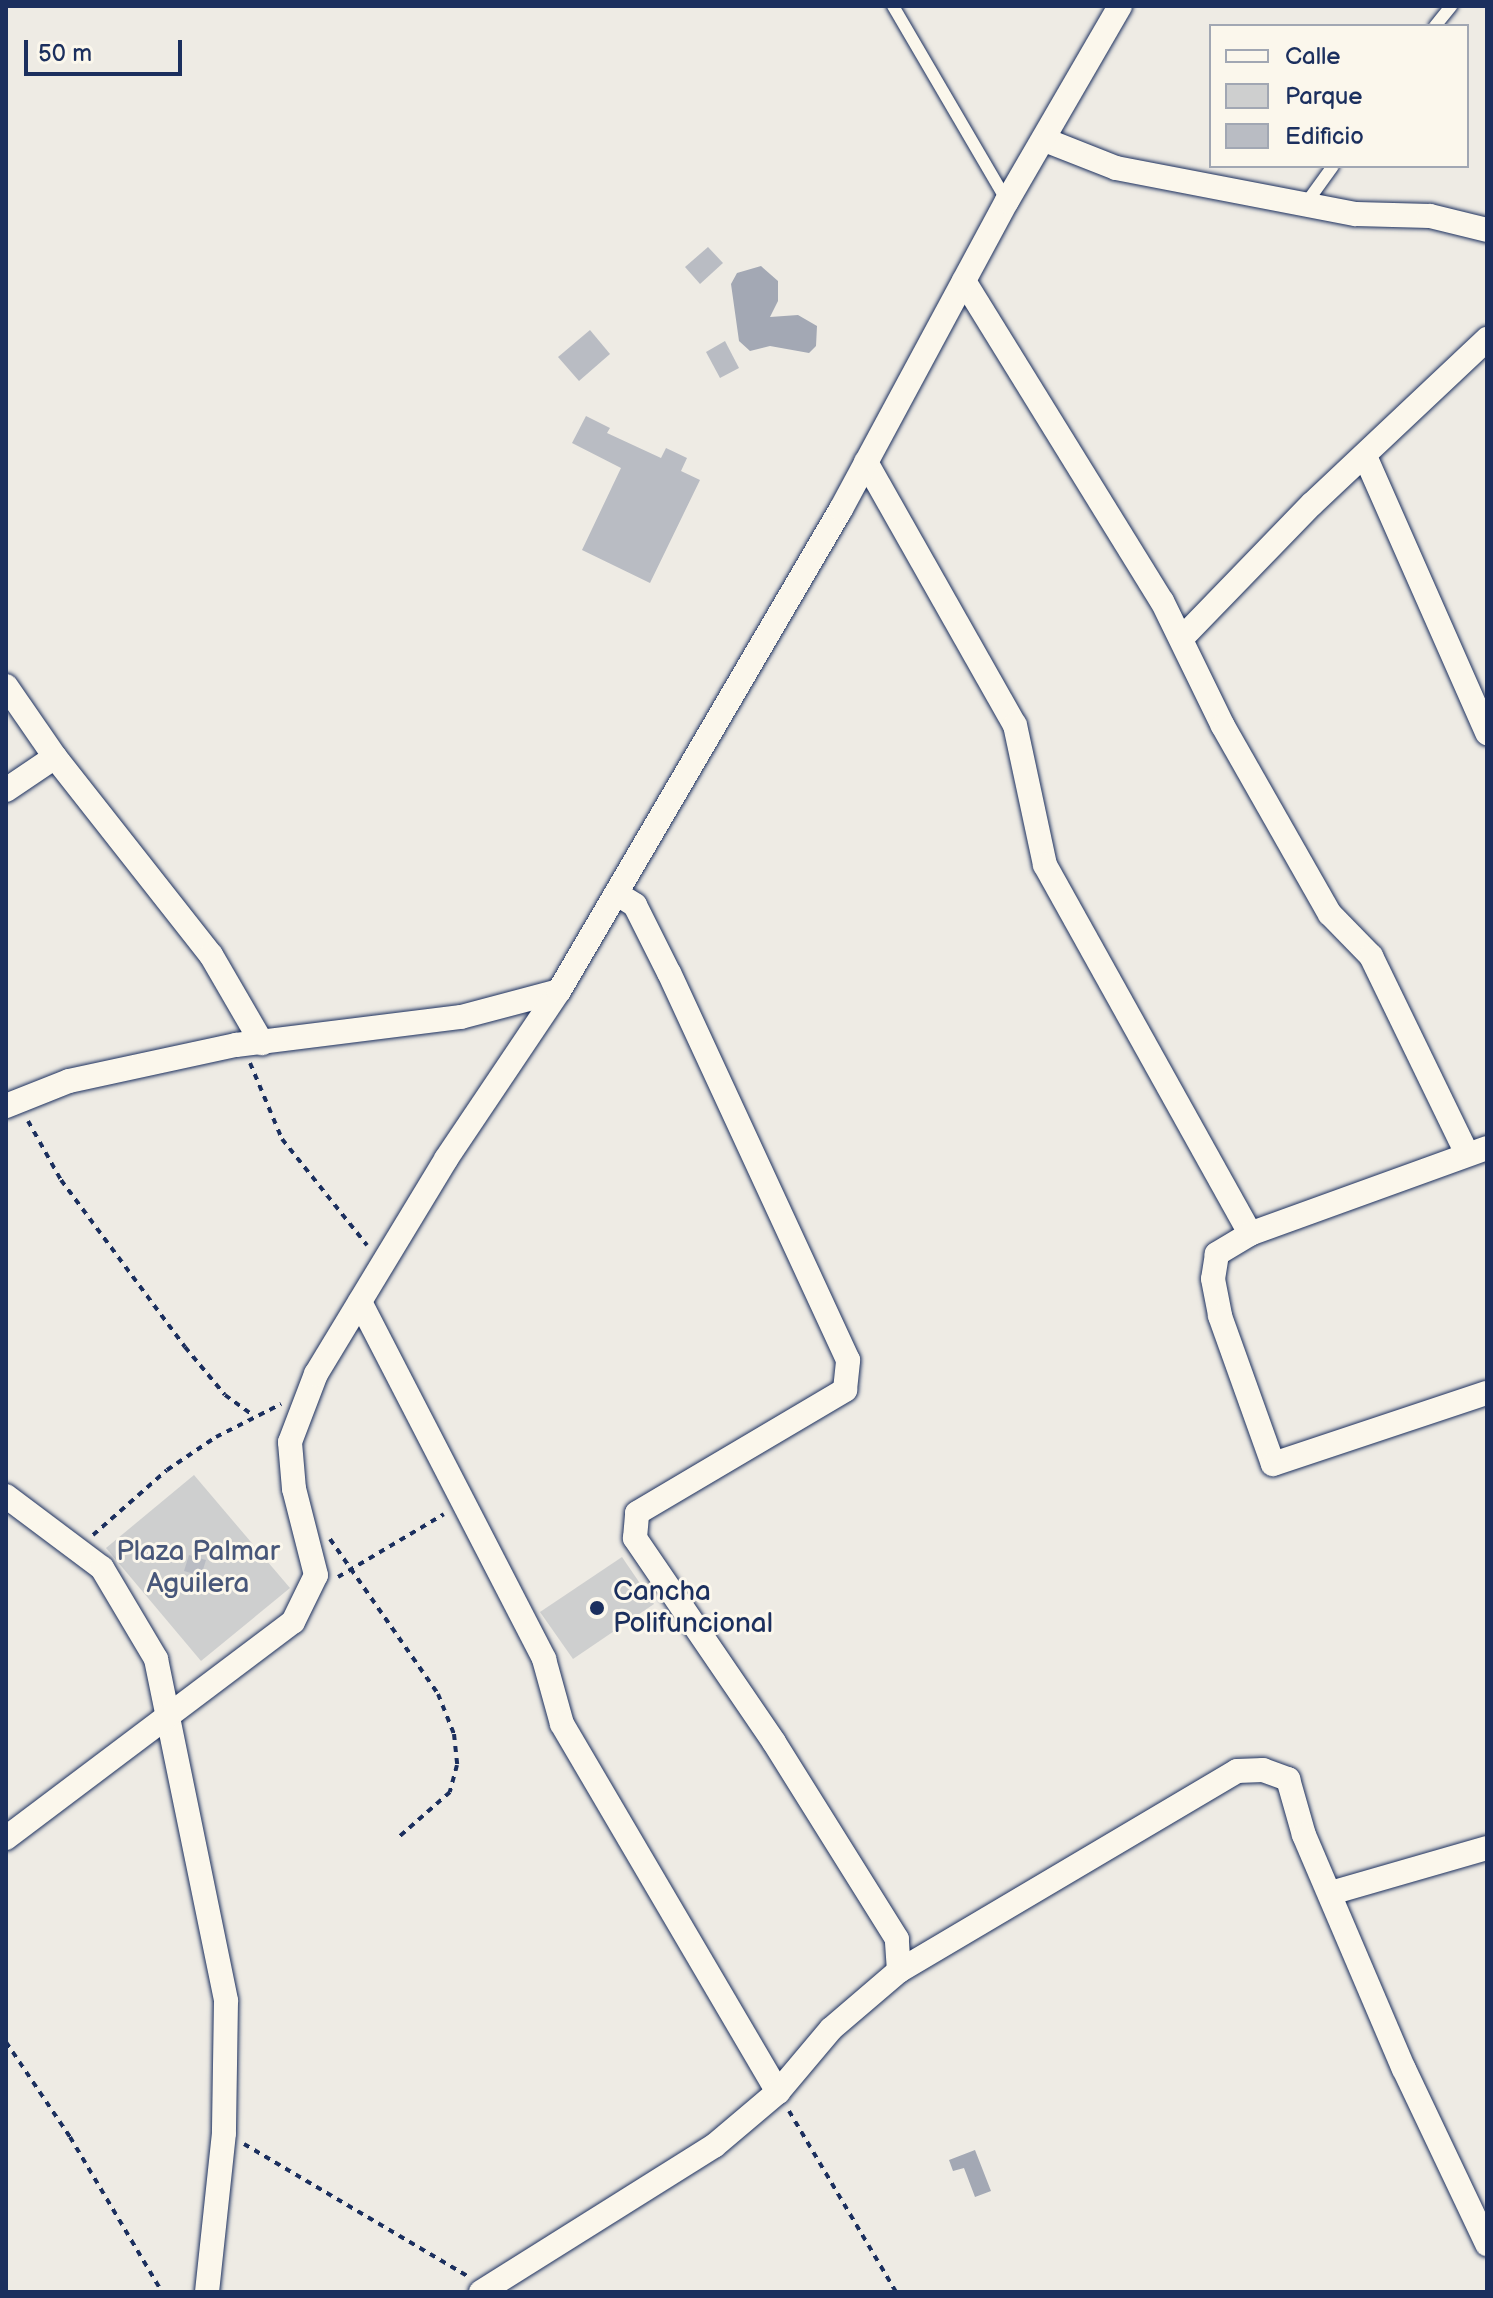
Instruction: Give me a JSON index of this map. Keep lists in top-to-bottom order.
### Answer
{
  "parks": ["Plaza Palmar Aguilera"],
  "places": ["Cancha Polifuncional"],
  "legend": ["Calle", "Parque", "Edificio"],
  "scale_bar": "50 m"
}
